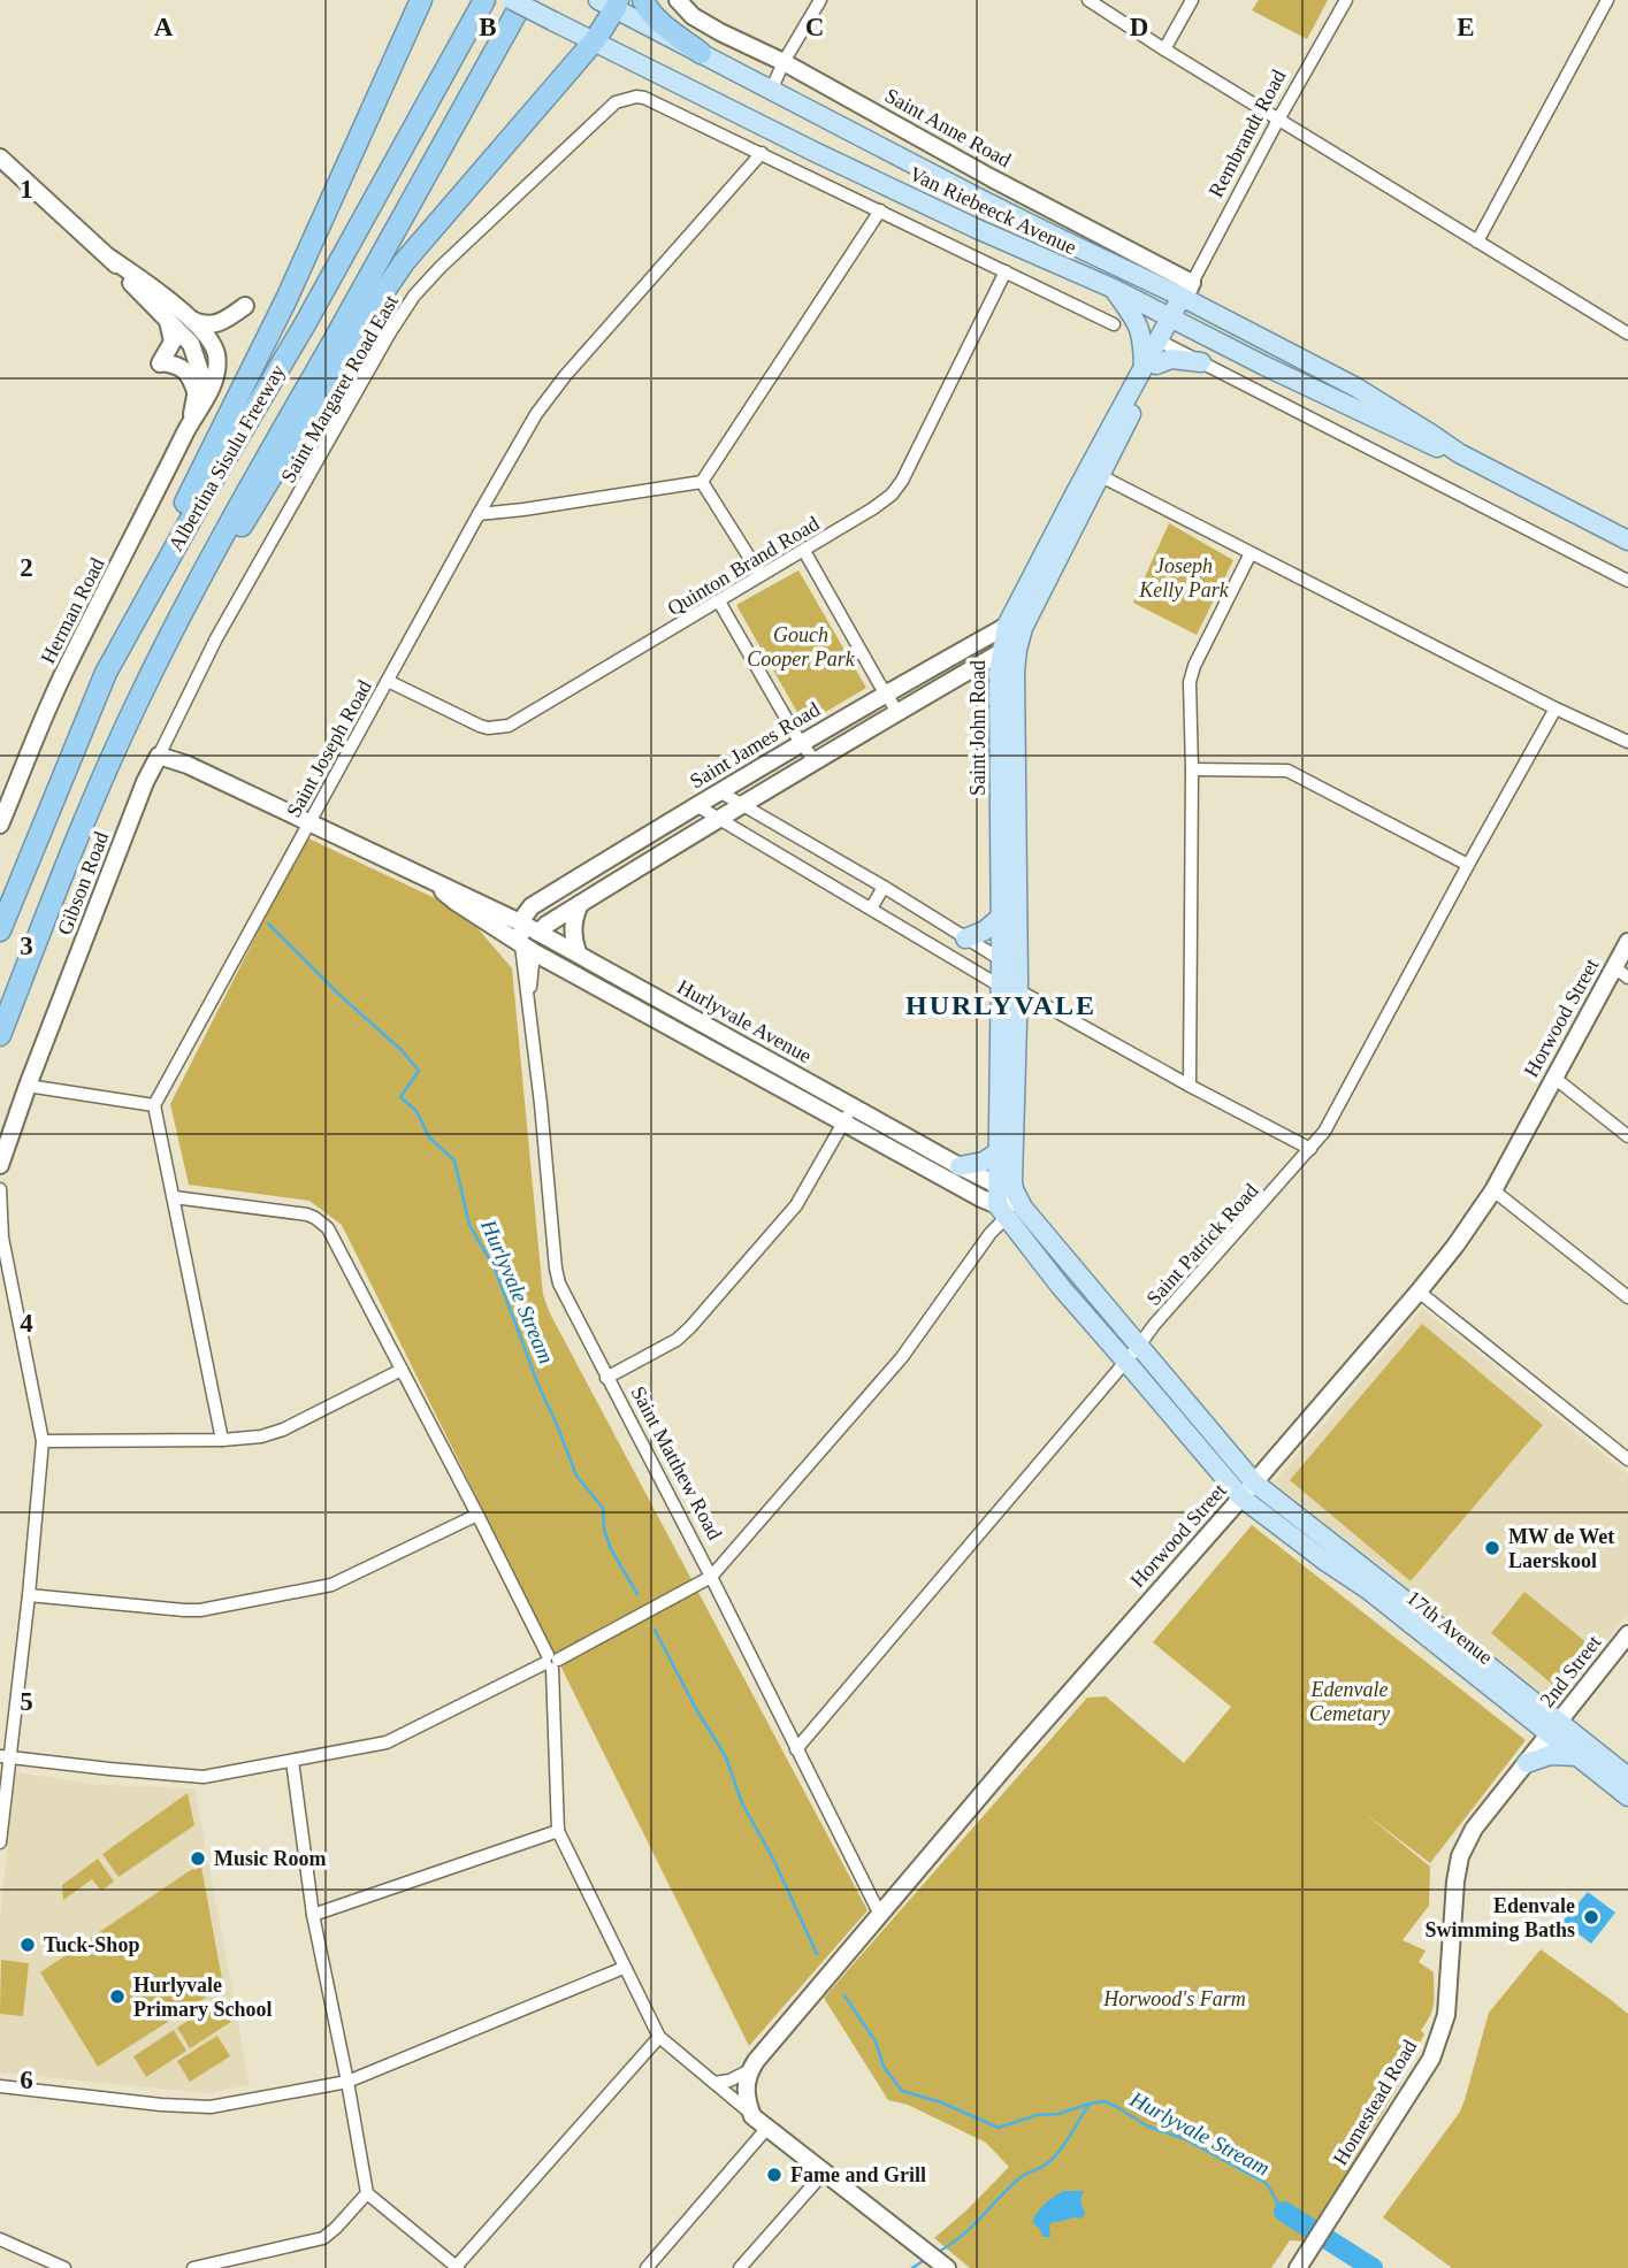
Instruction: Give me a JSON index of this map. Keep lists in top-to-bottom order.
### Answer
{
  "streets": {
    "highway": ["Albertina Sisulu Freeway"],
    "main road": [
      "Van Riebeeck Avenue",
      "Saint John Road",
      "Hurlyvale Avenue",
      "17th Avenue"
    ],
    "street": [
      "Saint Anne Road",
      "Rembrandt Road",
      "Saint Margaret Road East",
      "Quinton Brand Road",
      "Herman Road",
      "Saint James Road",
      "Saint Joseph Road",
      "Gibson Road",
      "Horwood Street",
      "Saint Patrick Road",
      "Saint Matthew Road",
      "2nd Street",
      "Homestead Road"
    ]
  },
  "crossings": [
    ["Saint Anne Road", "Rembrandt Road"],
    ["Saint Anne Road", "Van Riebeeck Avenue"],
    ["Saint Anne Road", "Saint John Road"],
    ["Rembrandt Road", "Van Riebeeck Avenue"],
    ["Rembrandt Road", "Saint John Road"],
    ["Van Riebeeck Avenue", "Saint John Road"],
    ["Saint Margaret Road East", "Saint Joseph Road"],
    ["Saint Margaret Road East", "Gibson Road"],
    ["Saint Margaret Road East", "Hurlyvale Avenue"],
    ["Quinton Brand Road", "Saint Joseph Road"],
    ["Saint John Road", "Saint James Road"],
    ["Saint John Road", "Hurlyvale Avenue"],
    ["Saint James Road", "Hurlyvale Avenue"],
    ["Saint James Road", "Saint Matthew Road"],
    ["Saint Joseph Road", "Hurlyvale Avenue"],
    ["Gibson Road", "Hurlyvale Avenue"],
    ["Horwood Street", "Hurlyvale Avenue"],
    ["Horwood Street", "Saint Matthew Road"],
    ["Horwood Street", "17th Avenue"],
    ["Hurlyvale Avenue", "Saint Patrick Road"],
    ["Hurlyvale Avenue", "Saint Matthew Road"],
    ["Hurlyvale Avenue", "17th Avenue"],
    ["Saint Patrick Road", "Saint Matthew Road"],
    ["17th Avenue", "2nd Street"],
    ["17th Avenue", "Homestead Road"],
    ["2nd Street", "Homestead Road"]
  ],
  "districts": ["HURLYVALE"],
  "water": ["Hurlyvale Stream"],
  "parks": [
    "Joseph Kelly Park",
    "Gouch Cooper Park",
    "Edenvale Cemetary",
    "Horwood's Farm"
  ],
  "places": [
    "MW de Wet Laerskool",
    "Music Room",
    "Edenvale Swimming Baths",
    "Tuck-Shop",
    "Hurlyvale Primary School",
    "Fame and Grill"
  ],
  "grid": {
    "columns": [
      "A",
      "B",
      "C",
      "D",
      "E"
    ],
    "rows": [
      "1",
      "2",
      "3",
      "4",
      "5",
      "6"
    ]
  }
}
